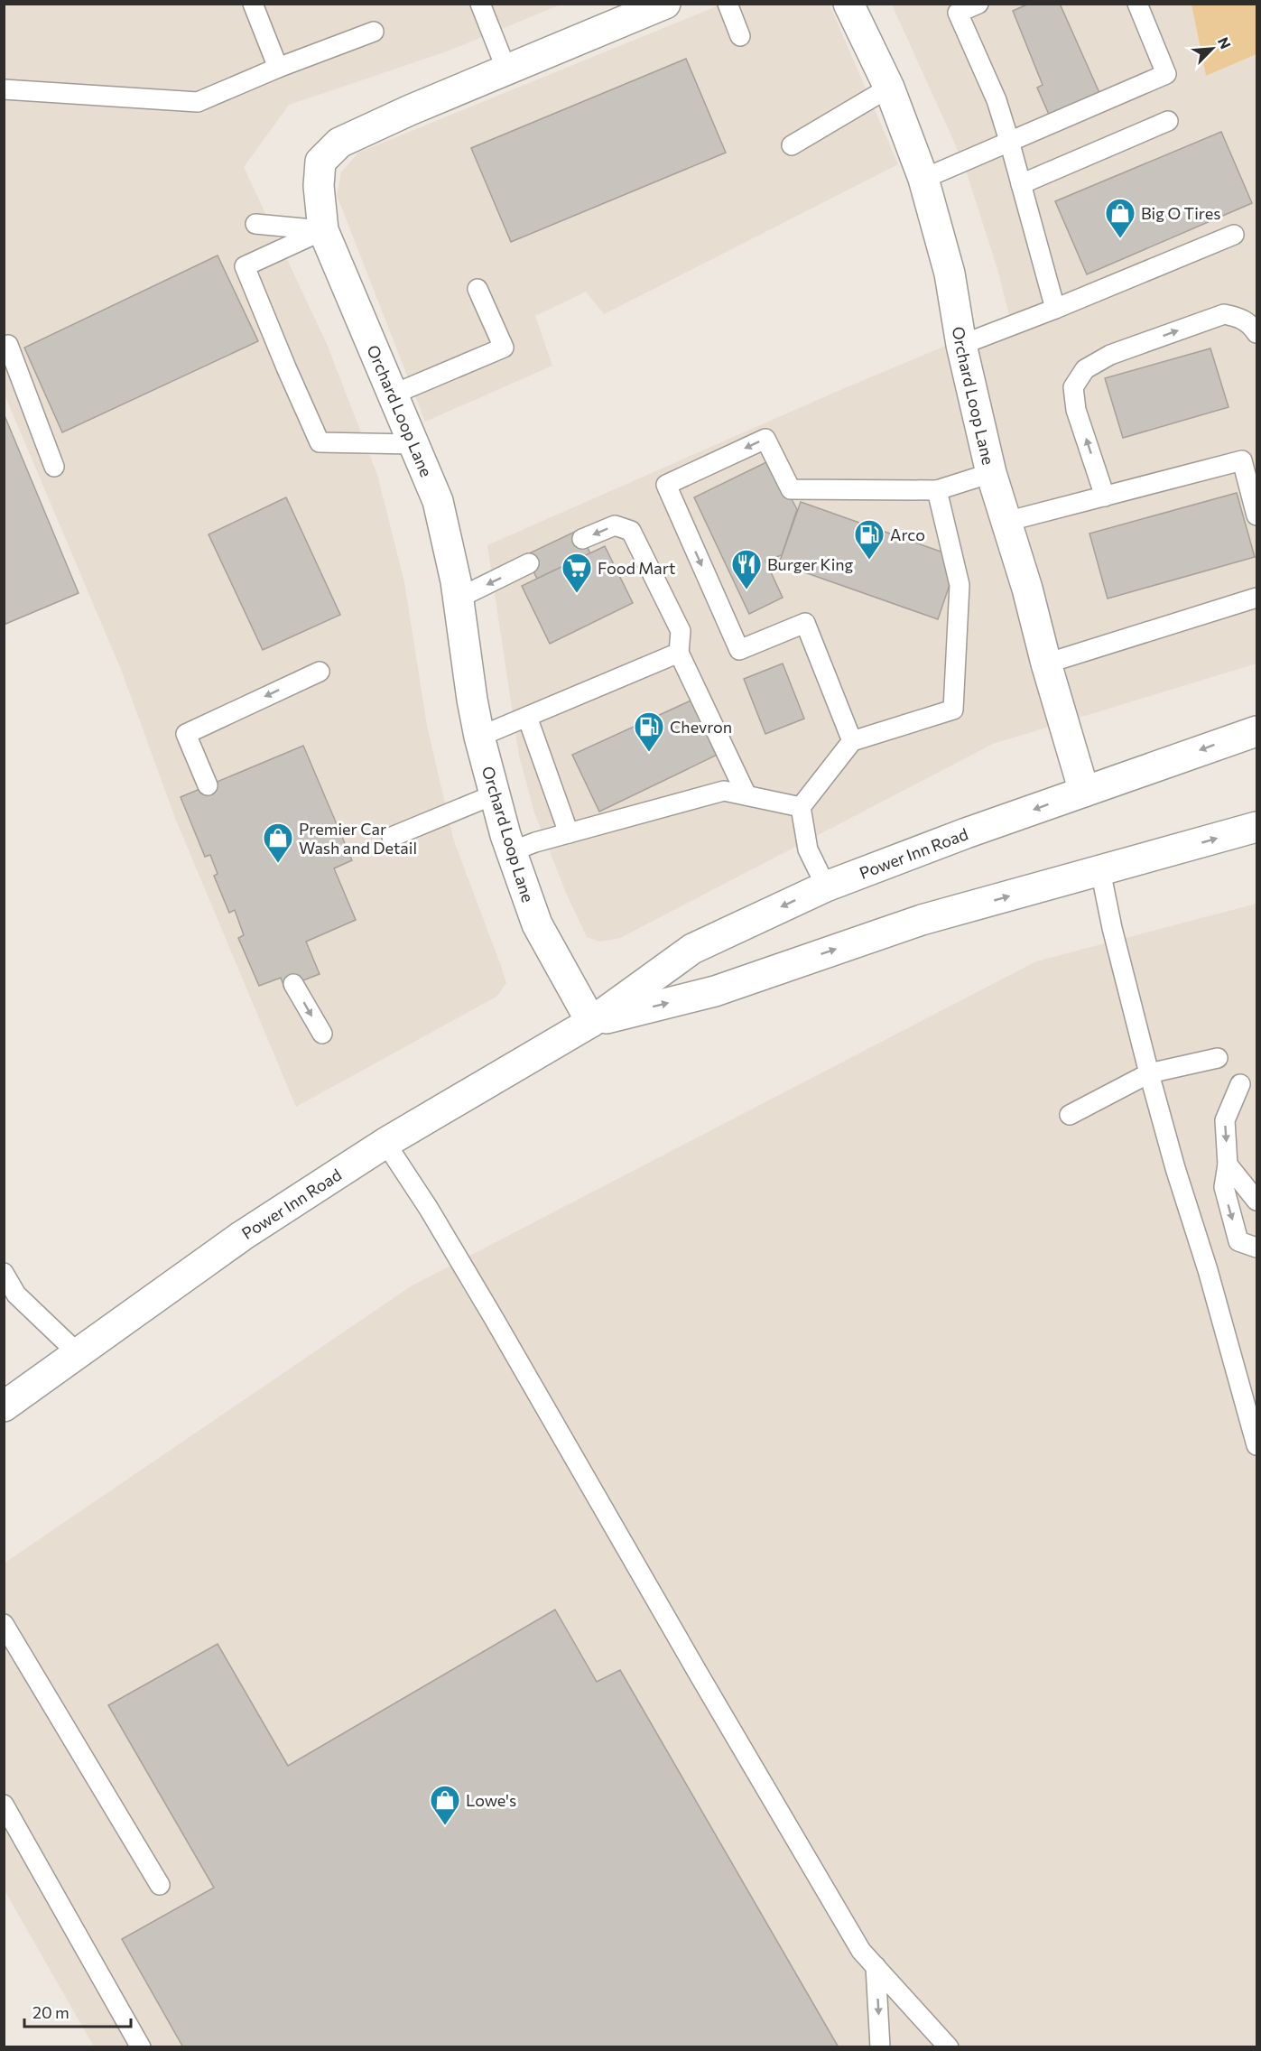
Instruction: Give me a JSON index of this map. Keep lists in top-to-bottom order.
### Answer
{
  "streets": {
    "street": ["Orchard Loop Lane", "Power Inn Road"]
  },
  "crossings": [
    ["Orchard Loop Lane", "Power Inn Road"]
  ],
  "places": {
    "shop": ["Big O Tires", "Premier Car Wash and Detail", "Lowe's"],
    "fuel station": ["Arco", "Chevron"],
    "restaurant": ["Burger King"],
    "supermarket": ["Food Mart"]
  },
  "scale_bar": "20 m",
  "north": "top right"
}
